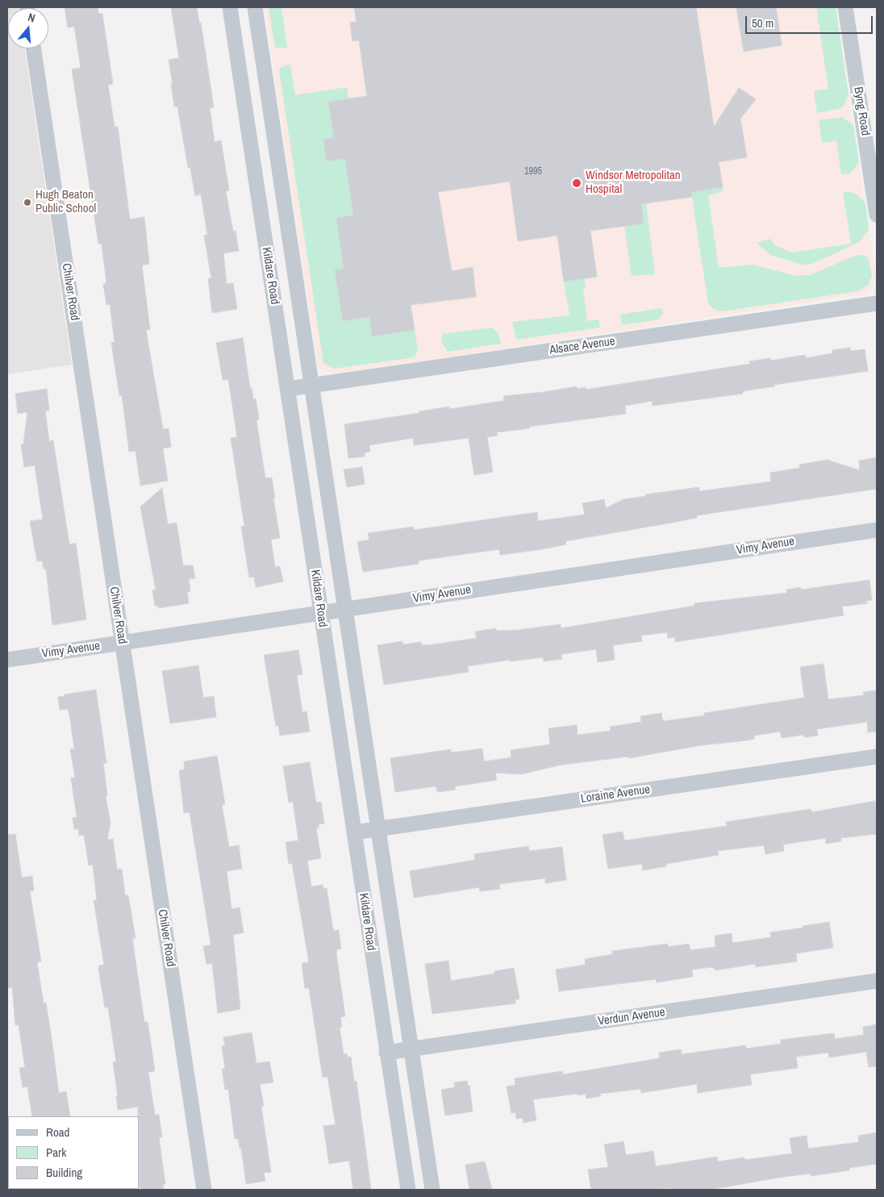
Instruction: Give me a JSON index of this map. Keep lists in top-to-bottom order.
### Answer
{
  "streets": {
    "street": [
      "Byng Road",
      "Kildare Road",
      "Chilver Road",
      "Alsace Avenue",
      "Vimy Avenue",
      "Loraine Avenue",
      "Verdun Avenue"
    ]
  },
  "crossings": [
    ["Kildare Road", "Alsace Avenue"],
    ["Kildare Road", "Vimy Avenue"],
    ["Kildare Road", "Loraine Avenue"],
    ["Kildare Road", "Verdun Avenue"],
    ["Chilver Road", "Vimy Avenue"]
  ],
  "places": ["Windsor Metropolitan Hospital", "Hugh Beaton Public School"],
  "house_numbers": ["1995"],
  "legend": ["Road", "Park", "Building"],
  "scale_bar": "50 m",
  "north": "top"
}
